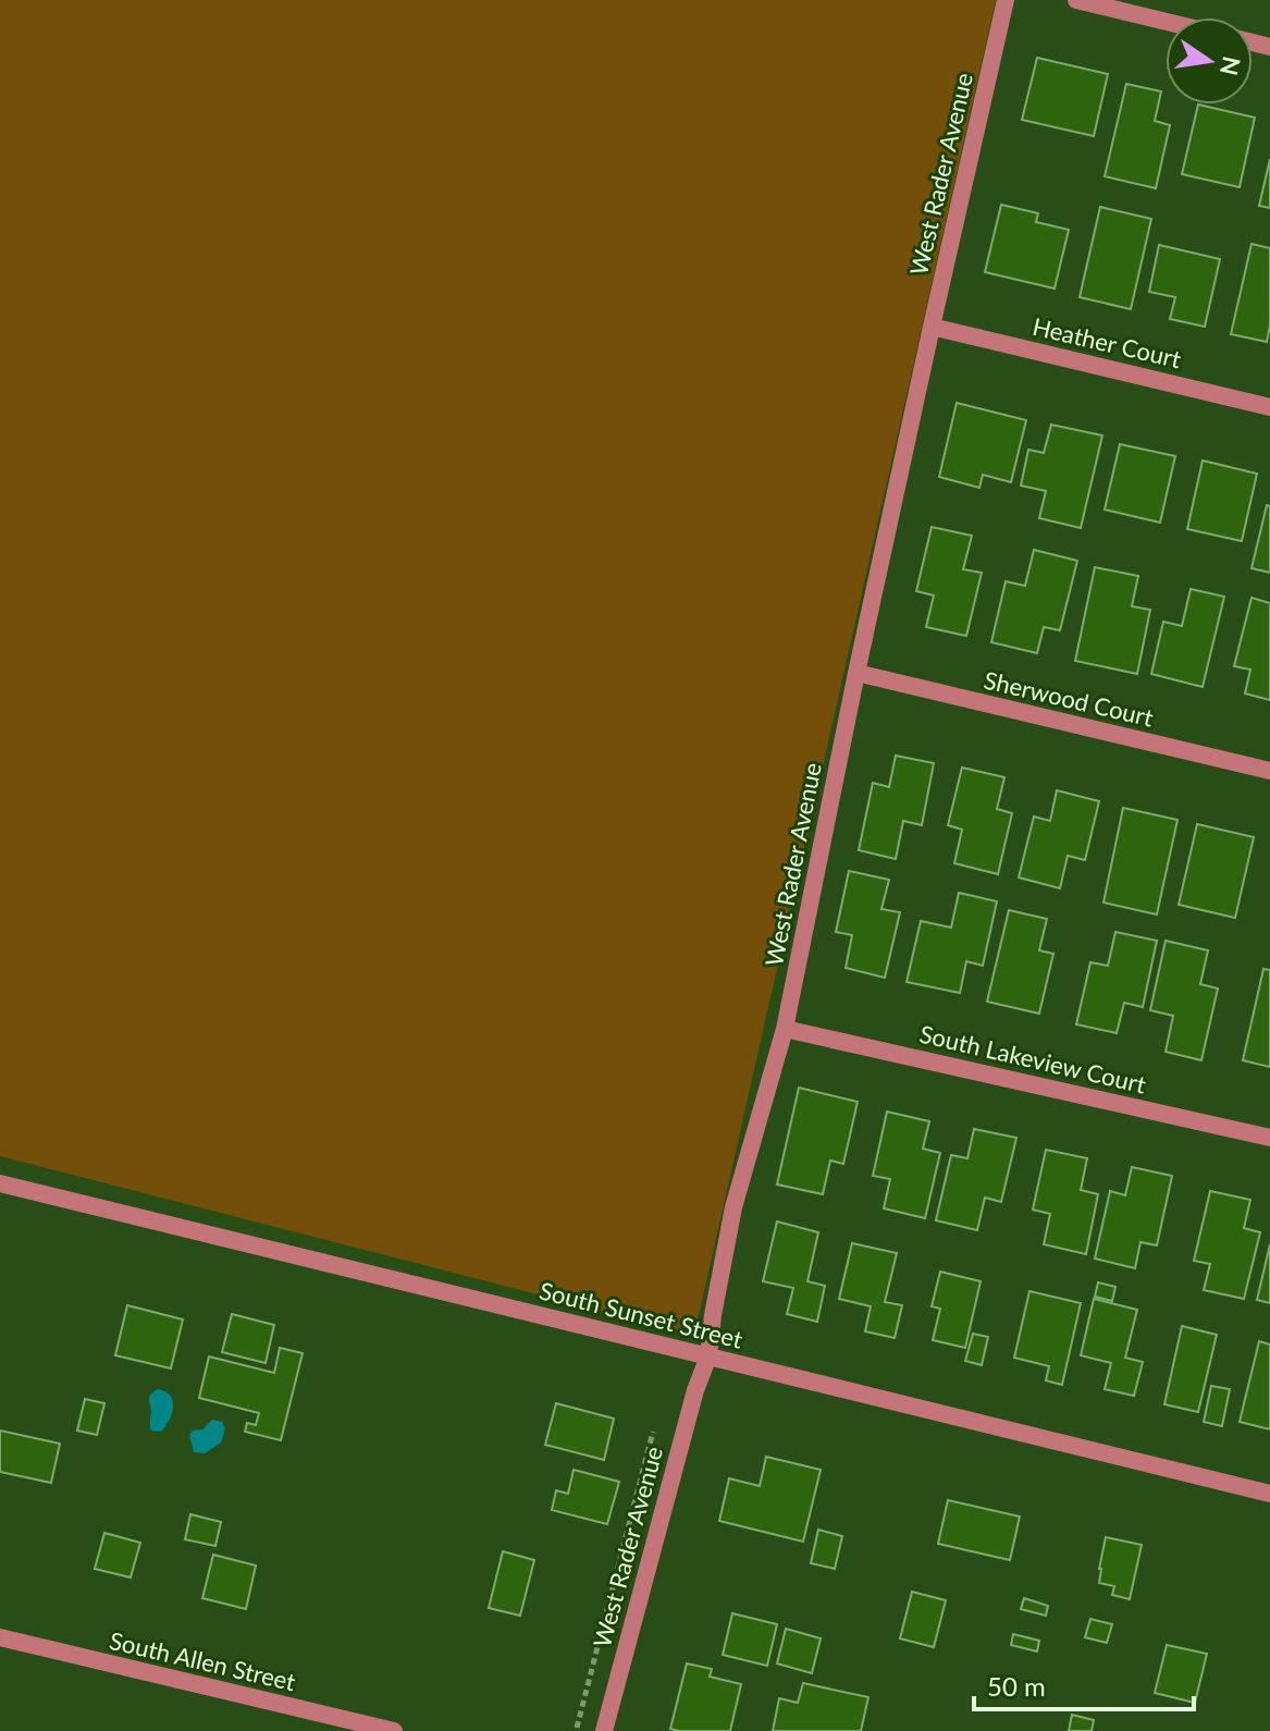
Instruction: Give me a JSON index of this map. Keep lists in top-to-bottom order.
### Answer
{
  "streets": {
    "street": [
      "West Rader Avenue",
      "Heather Court",
      "Sherwood Court",
      "South Lakeview Court",
      "South Sunset Street",
      "South Allen Street"
    ]
  },
  "crossings": [
    ["West Rader Avenue", "Heather Court"],
    ["West Rader Avenue", "Sherwood Court"],
    ["West Rader Avenue", "South Lakeview Court"],
    ["West Rader Avenue", "South Sunset Street"]
  ],
  "scale_bar": "50 m",
  "north": "right"
}
